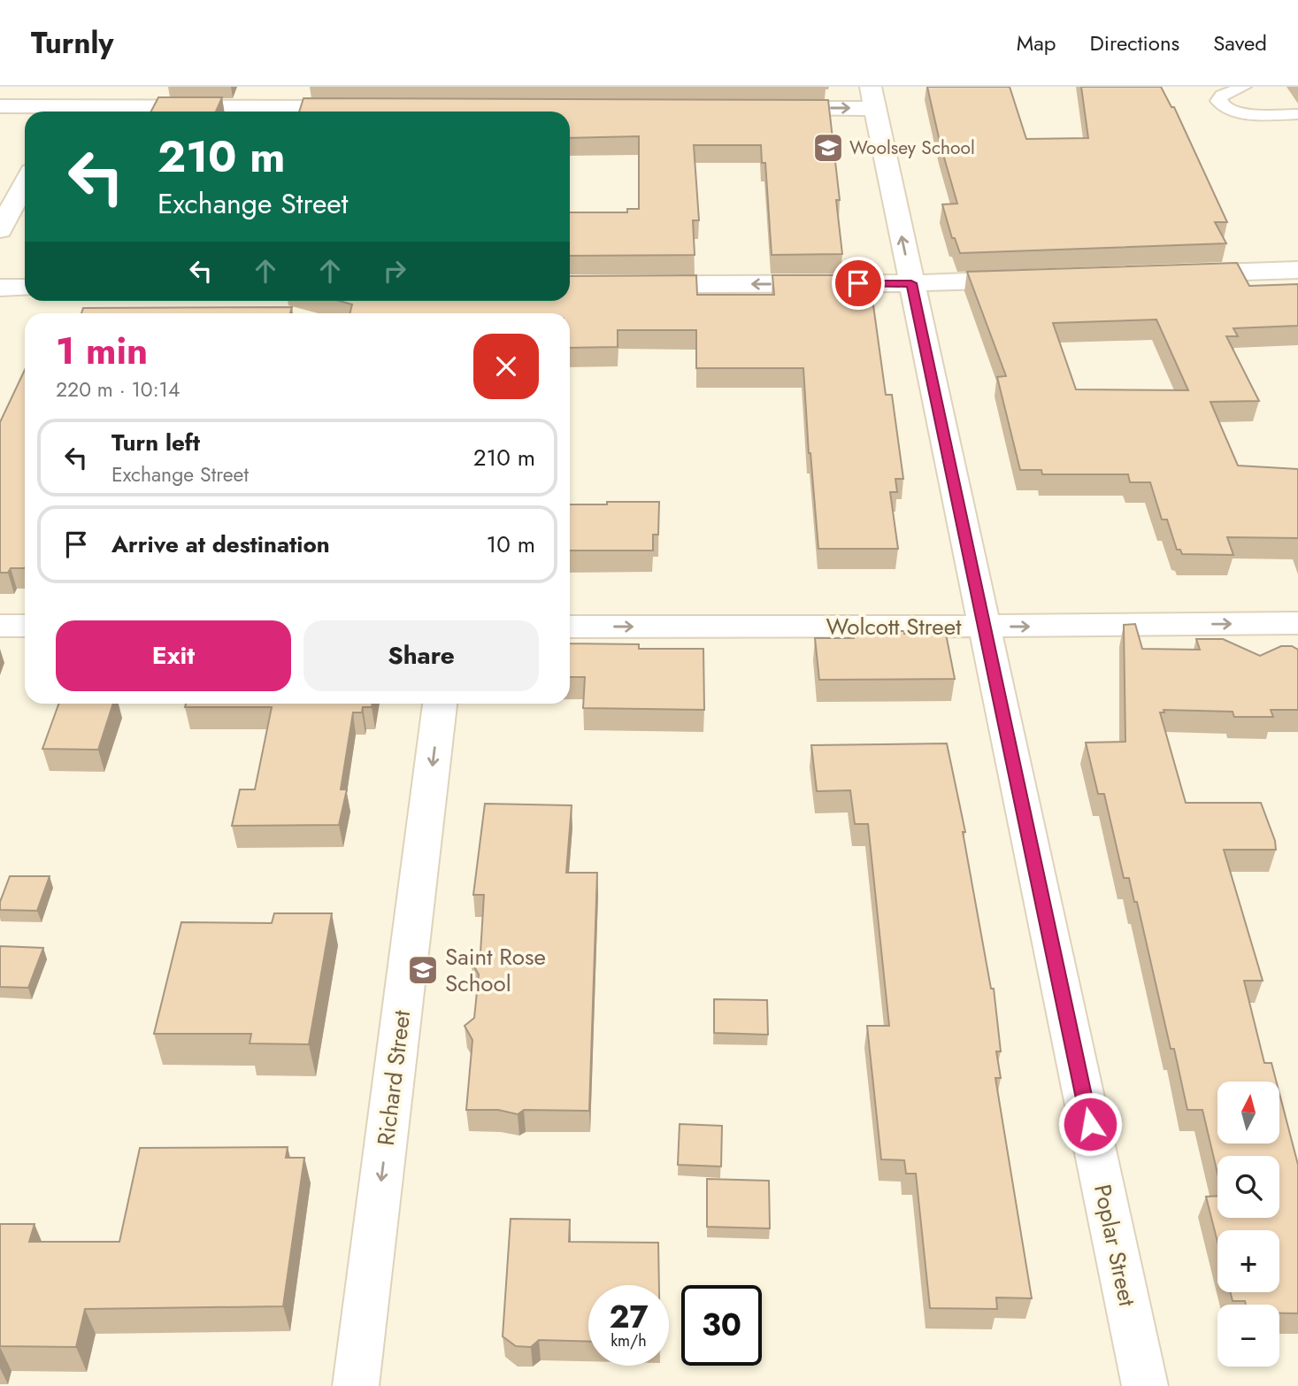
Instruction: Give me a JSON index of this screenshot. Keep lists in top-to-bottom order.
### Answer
{
  "streets": {
    "street": ["Wolcott Street", "Richard Street", "Poplar Street"]
  },
  "crossings": [
    ["Wolcott Street", "Poplar Street"]
  ],
  "one_way": ["Wolcott Street", "Richard Street"],
  "places": {
    "school or university": ["Woolsey School", "Saint Rose School"]
  },
  "north": "top",
  "page": {
    "header": "Turnly",
    "nav": ["Map", "Directions", "Saved"],
    "turn": ["210 m", "Exchange Street"],
    "heading": ["1 min", "220 m · 10:14"],
    "list": [
      {
        "name": "Turn left",
        "note": "Exchange Street",
        "value": "210 m"
      },
      {
        "name": "Arrive at destination",
        "value": "10 m"
      }
    ],
    "buttons": ["Exit", "Share"],
    "map_buttons": ["+", "−"],
    "speed": "27 km/h",
    "limit": "30"
  }
}
